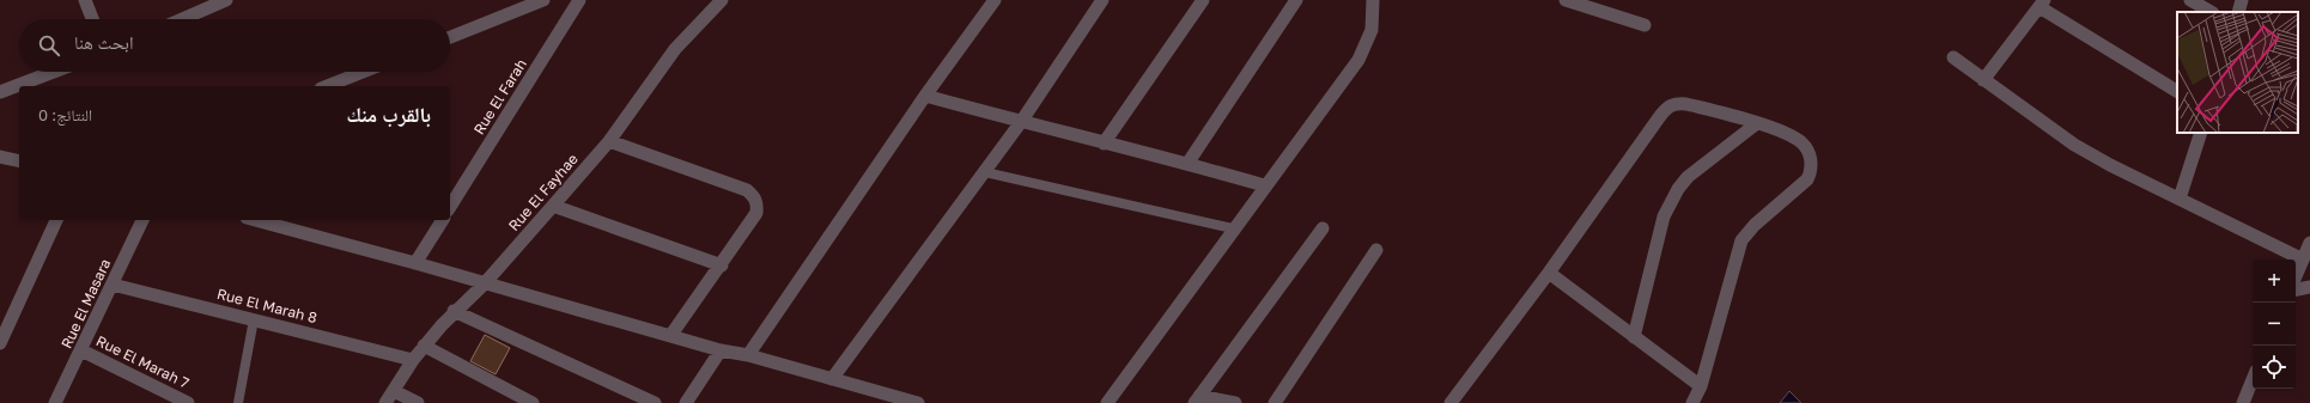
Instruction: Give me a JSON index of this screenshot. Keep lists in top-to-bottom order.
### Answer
{
  "streets": {
    "street": [
      "Rue El Farah",
      "Rue El Fayhae",
      "Rue El Masara",
      "Rue El Marah 8",
      "Rue El Marah 7"
    ]
  },
  "crossings": [
    ["Rue El Fayhae", "Rue El Marah 8"],
    ["Rue El Masara", "Rue El Marah 8"],
    ["Rue El Masara", "Rue El Marah 7"]
  ],
  "page": {
    "search": "ابحث هنا",
    "heading": ["بالقرب منك", "النتائج: 0"],
    "map_buttons": ["+", "−"]
  }
}
